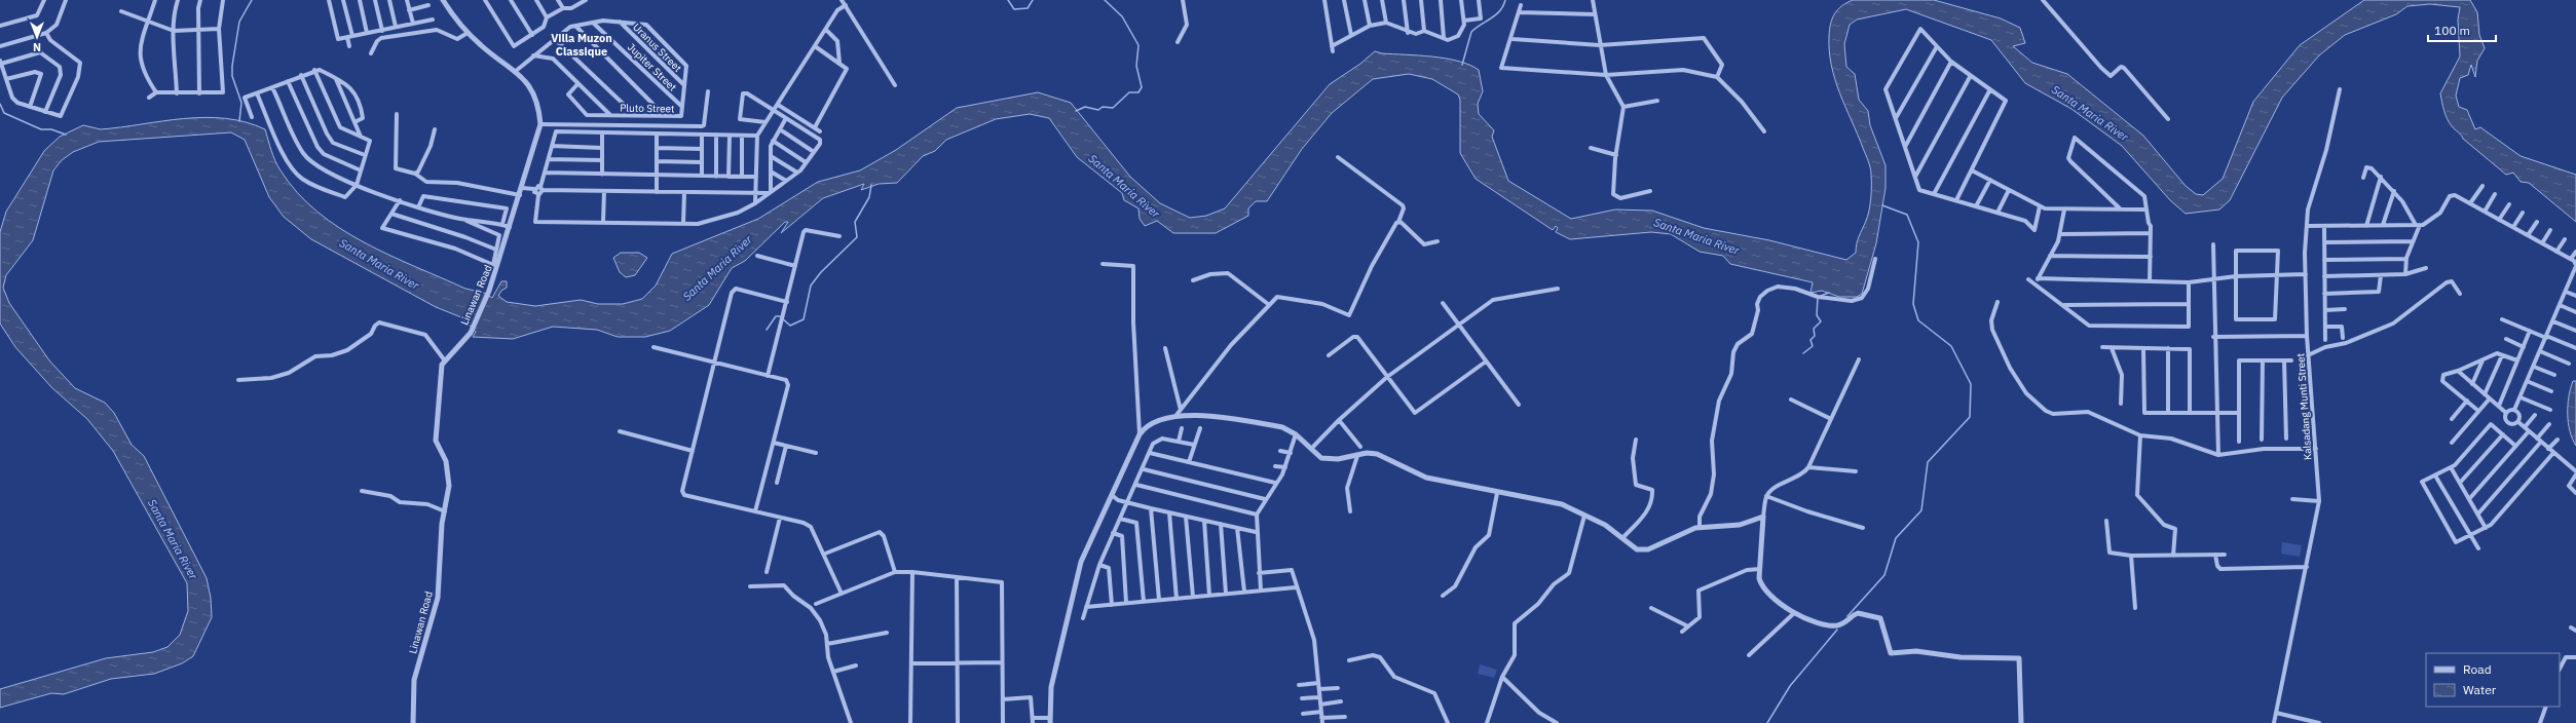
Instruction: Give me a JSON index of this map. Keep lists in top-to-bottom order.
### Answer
{
  "streets": {
    "street": [
      "Uranus Street",
      "Jupiter Street",
      "Pluto Street",
      "Linawan Road",
      "Kalsadang Munti Street"
    ]
  },
  "crossings": [
    ["Uranus Street", "Pluto Street"],
    ["Jupiter Street", "Pluto Street"]
  ],
  "districts": ["Villa Muzon Classique"],
  "water": ["Santa Maria River"],
  "legend": ["Road", "Water"],
  "scale_bar": "100 m",
  "north": "bottom"
}
